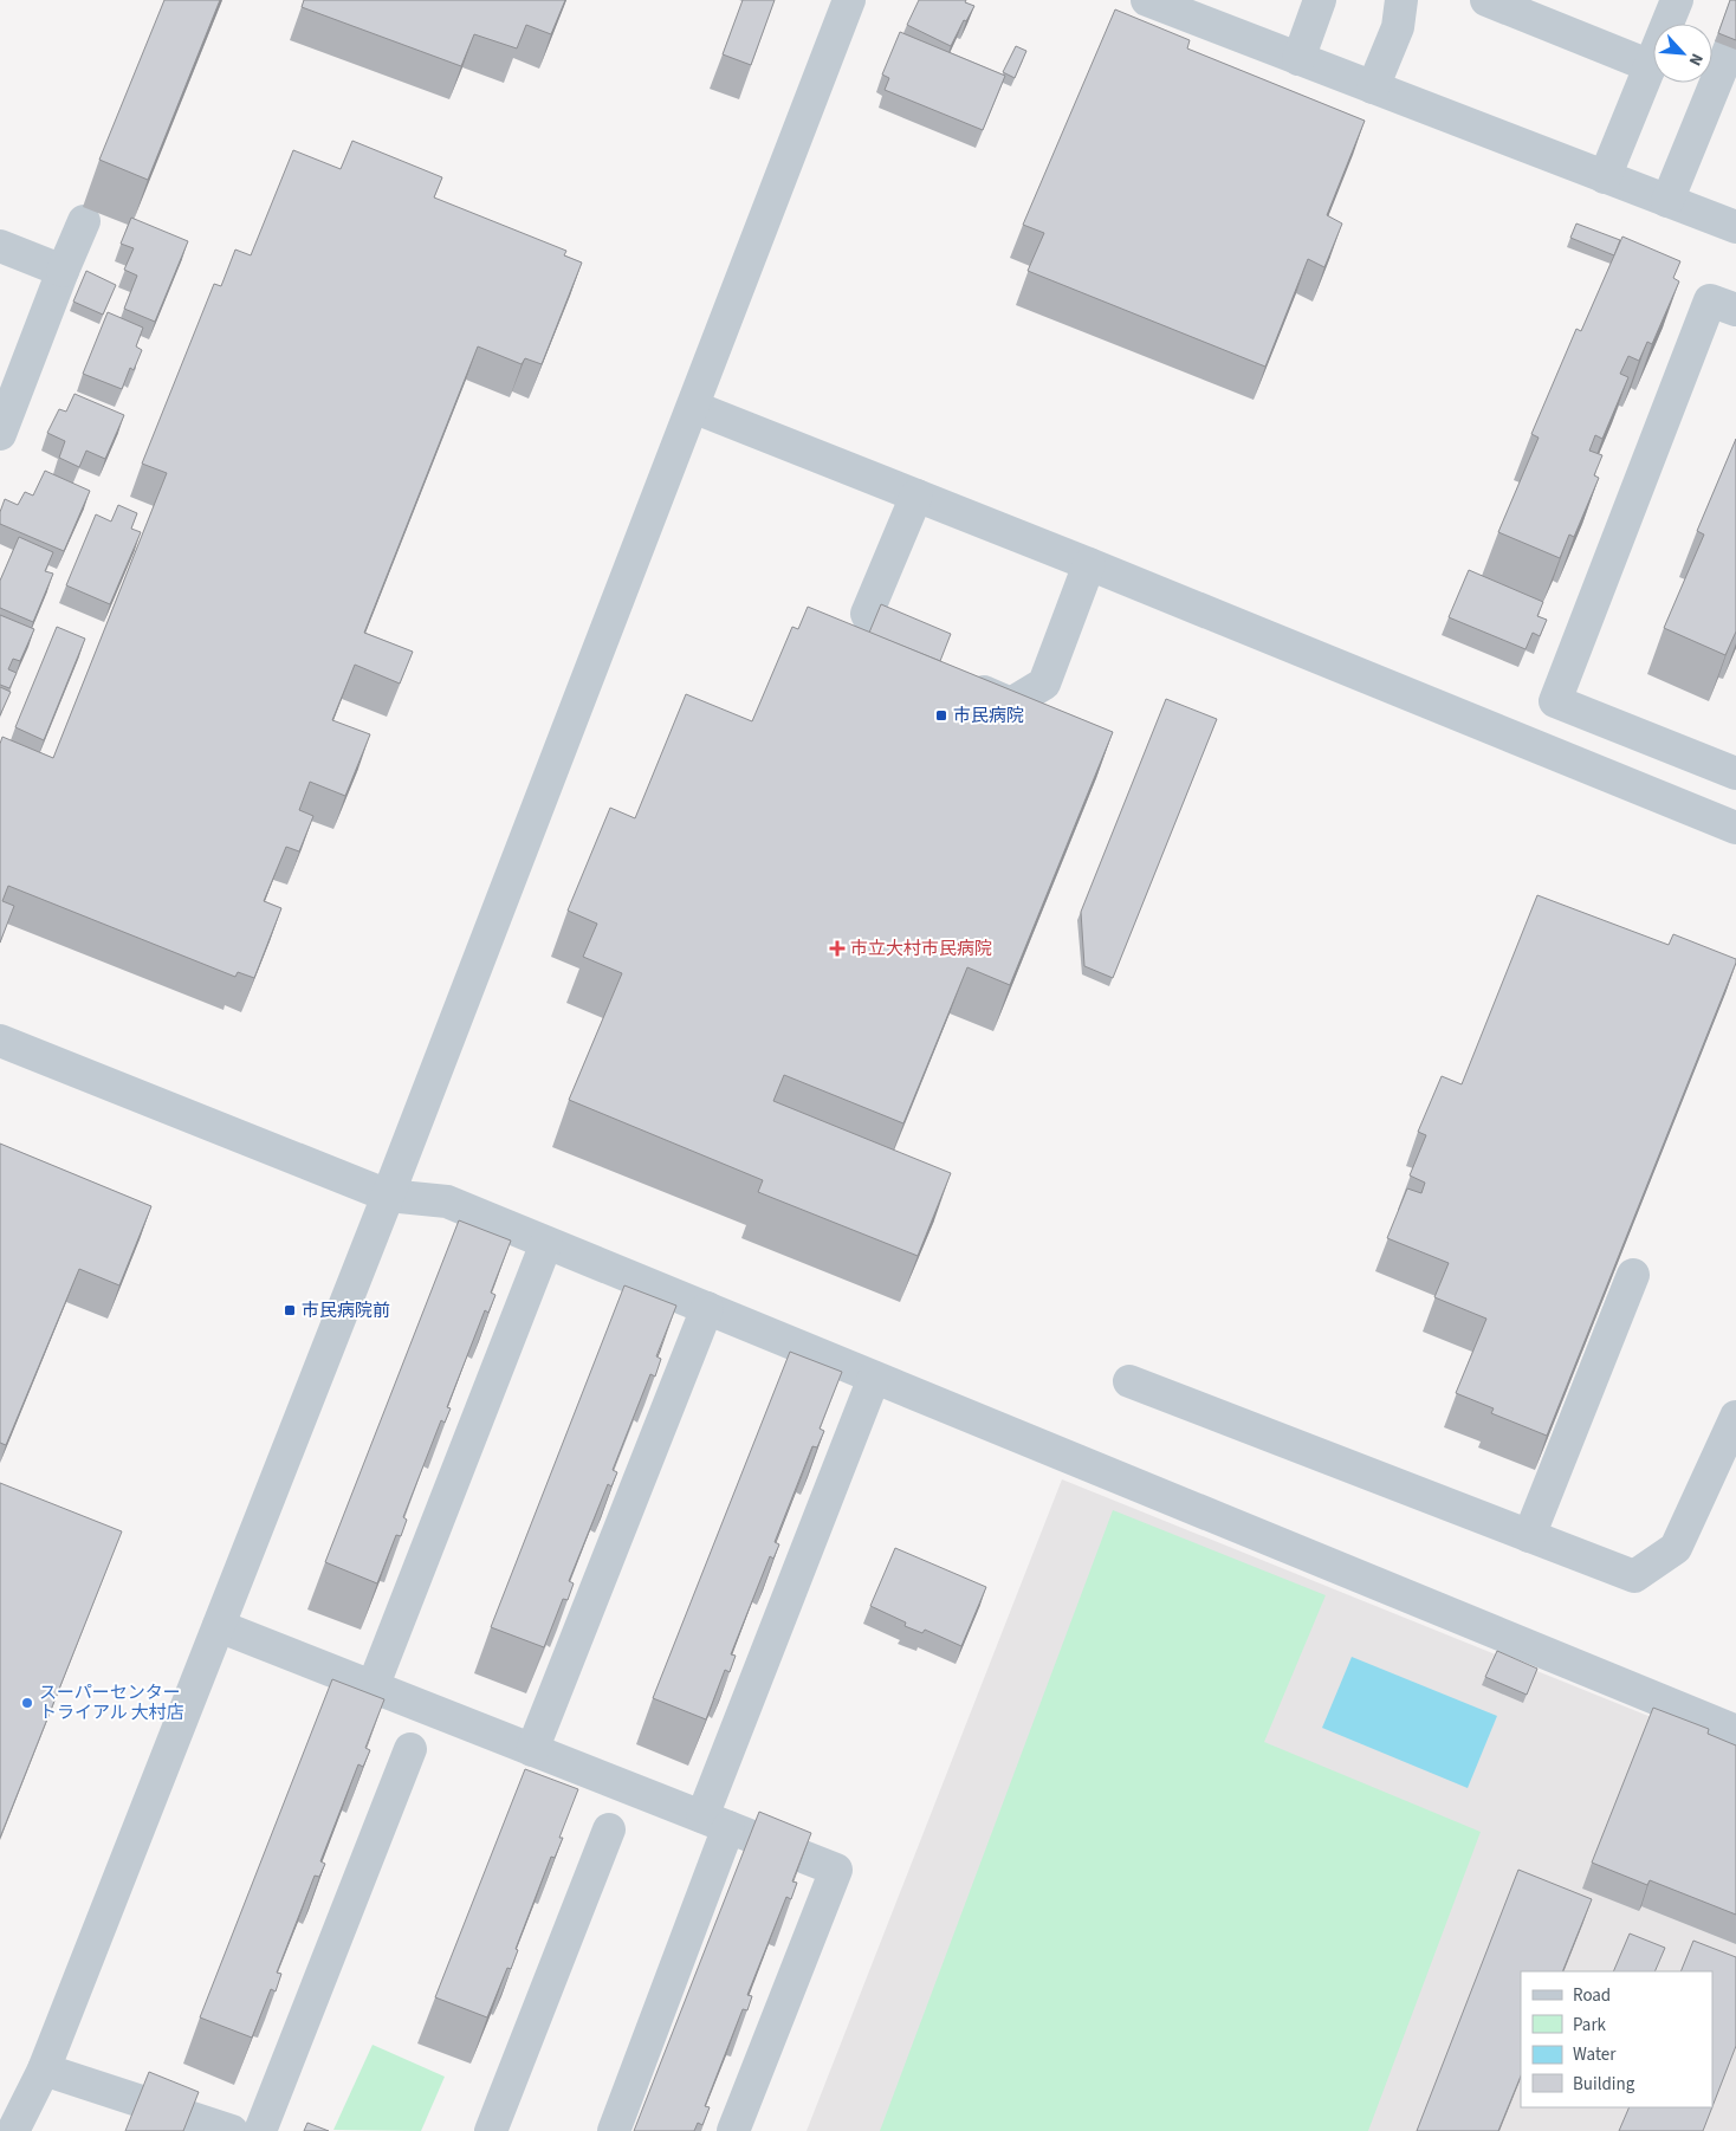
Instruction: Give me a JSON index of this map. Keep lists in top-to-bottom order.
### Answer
{
  "places": {
    "transit": ["市民病院", "市民病院前"],
    "health": ["市立大村市民病院"],
    "other": ["スーパーセンター トライアル 大村店"]
  },
  "legend": [
    "Road",
    "Park",
    "Water",
    "Building"
  ],
  "north": "bottom right"
}
